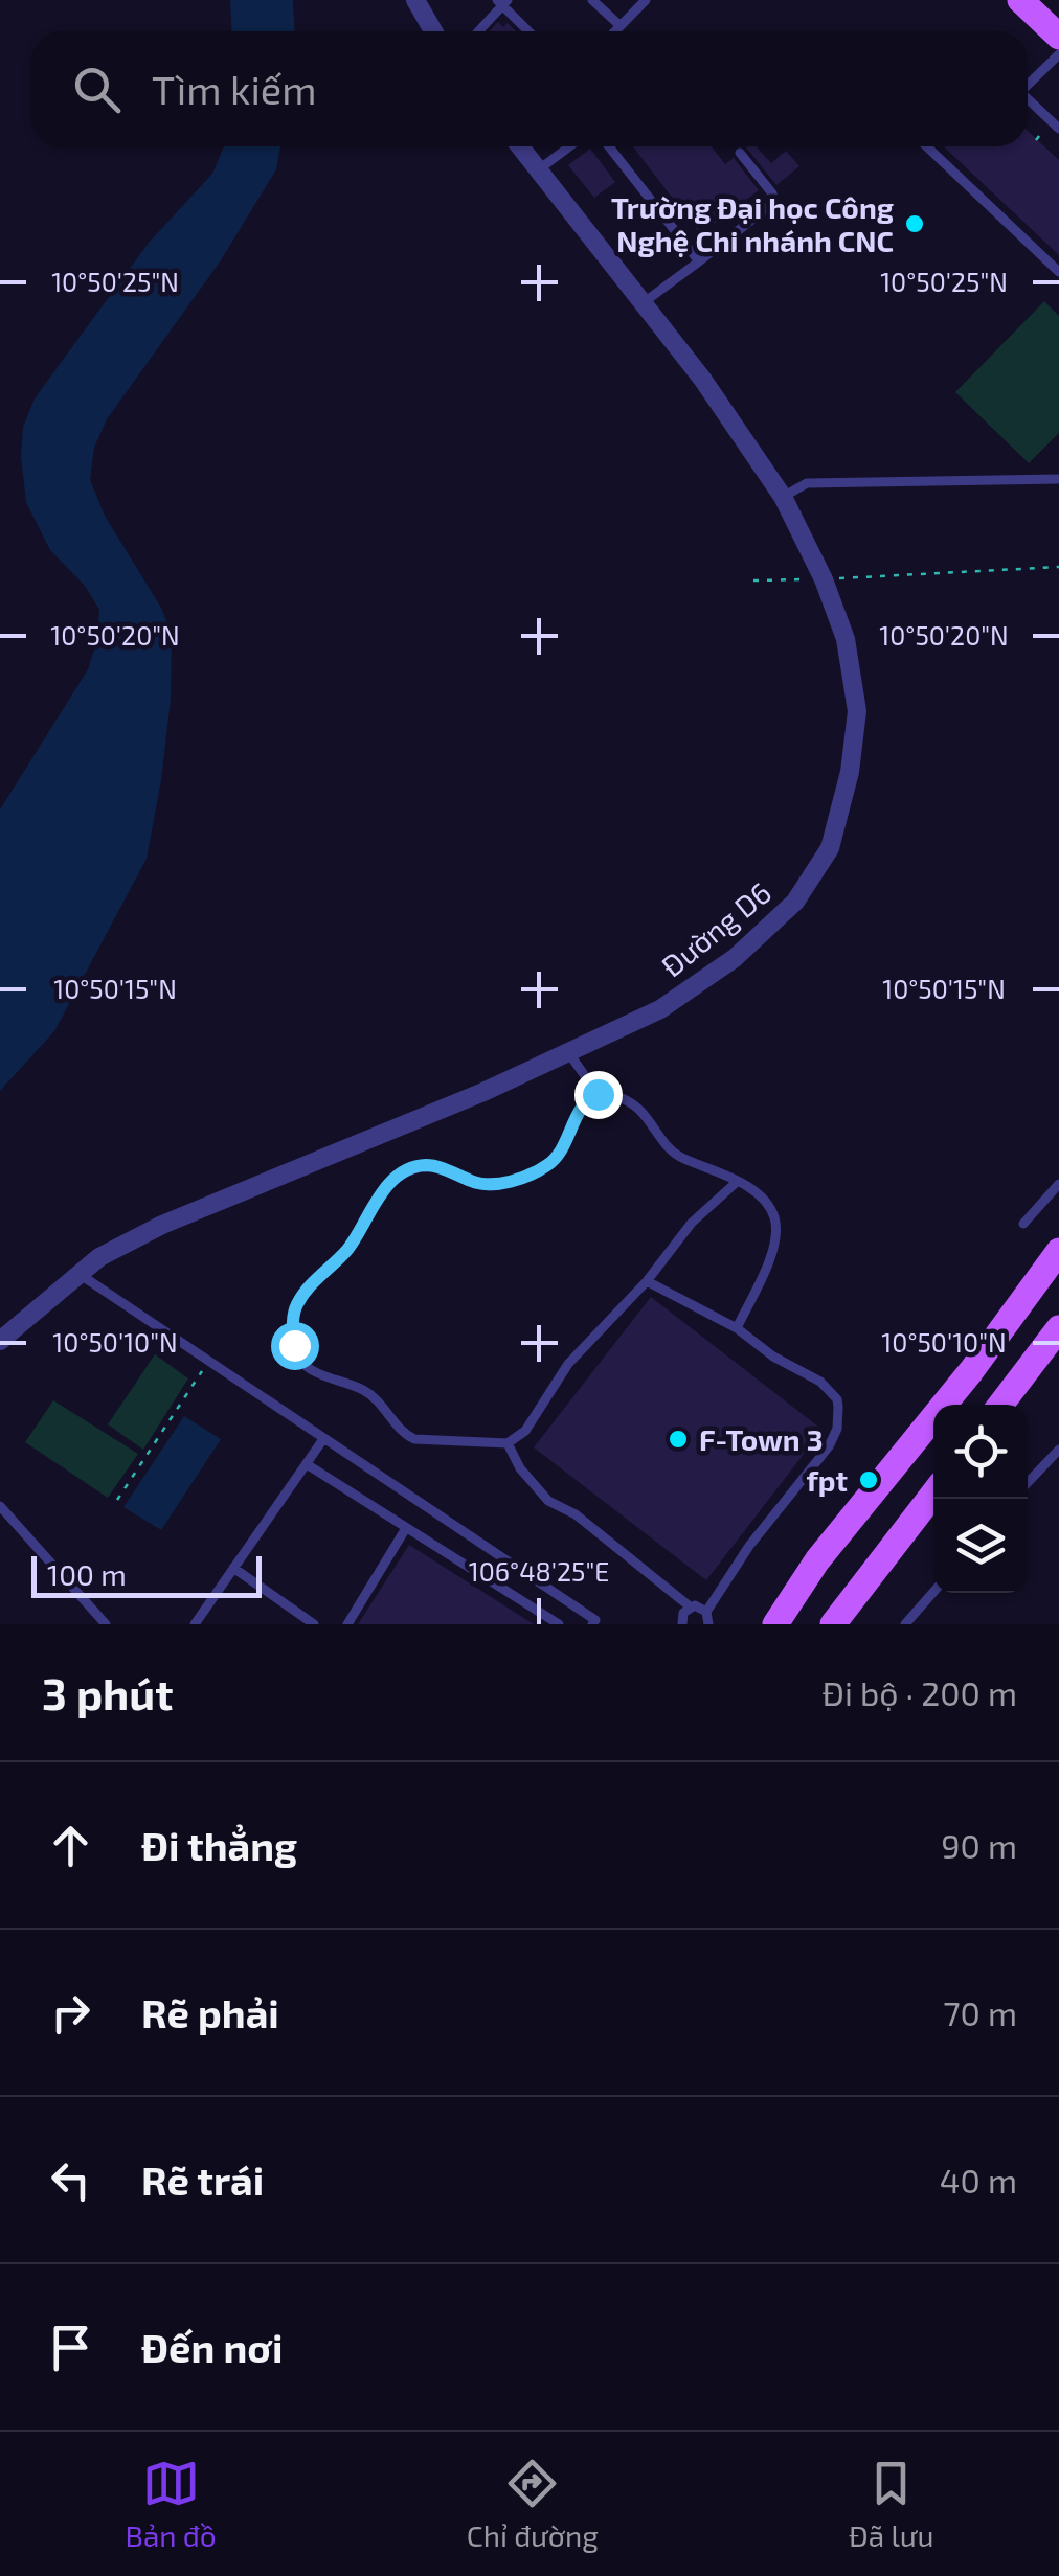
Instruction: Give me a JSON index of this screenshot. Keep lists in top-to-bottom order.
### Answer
{
  "streets": {
    "street": ["Đường D6"]
  },
  "places": ["Trường Đại học Công Nghệ Chi nhánh CNC", "F-Town 3", "fpt"],
  "scale_bar": "100 m",
  "page": {
    "search": "Tìm kiếm",
    "scale": "100 m",
    "heading": ["3 phút", "Đi bộ · 200 m"],
    "list": [
      ["Đi thẳng", "90 m"],
      ["Rẽ phải", "70 m"],
      ["Rẽ trái", "40 m"],
      "Đến nơi"
    ],
    "nav": ["Bản đồ", "Chỉ đường", "Đã lưu"]
  },
  "coordinates": [
    "10°50'25\"N",
    "10°50'20\"N",
    "10°50'15\"N",
    "10°50'10\"N",
    "106°48'25\"E"
  ]
}
